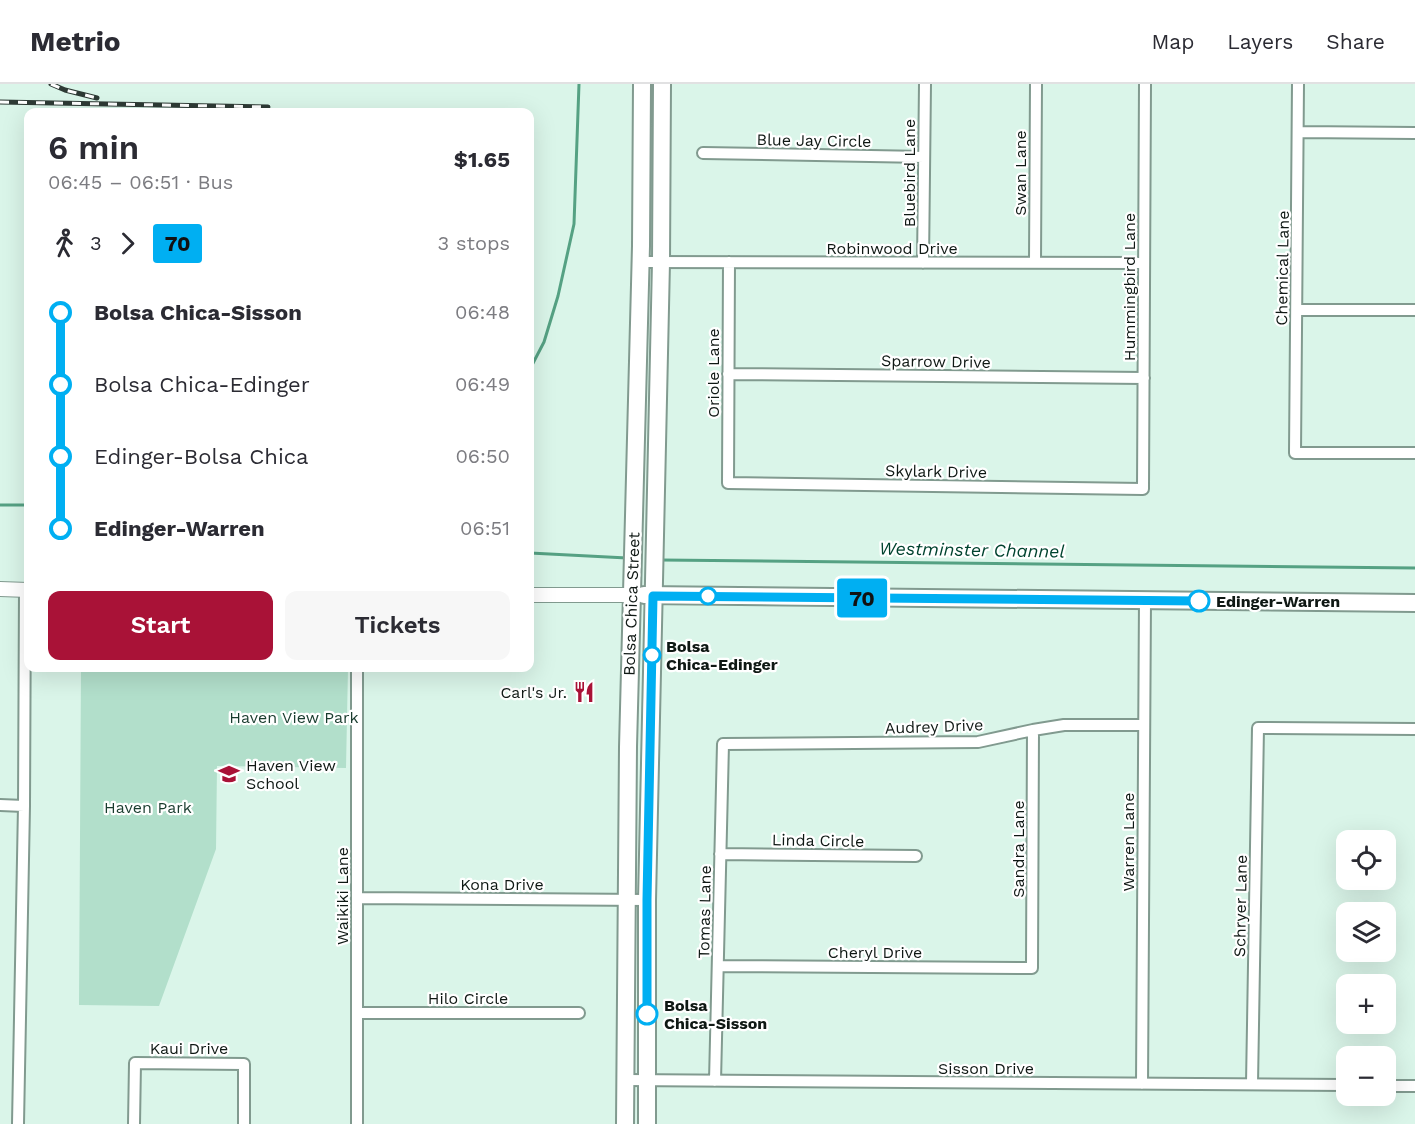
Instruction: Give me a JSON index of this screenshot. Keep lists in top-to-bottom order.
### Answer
{
  "streets": {
    "main road": ["Bolsa Chica Street"],
    "street": [
      "Blue Jay Circle",
      "Bluebird Lane",
      "Swan Lane",
      "Robinwood Drive",
      "Chemical Lane",
      "Hummingbird Lane",
      "Sparrow Drive",
      "Oriole Lane",
      "Skylark Drive",
      "Audrey Drive",
      "Linda Circle",
      "Warren Lane",
      "Sandra Lane",
      "Kona Drive",
      "Waikiki Lane",
      "Schryer Lane",
      "Tomas Lane",
      "Cheryl Drive",
      "Hilo Circle",
      "Kaui Drive",
      "Sisson Drive"
    ]
  },
  "crossings": [
    ["Blue Jay Circle", "Bluebird Lane"],
    ["Bluebird Lane", "Robinwood Drive"],
    ["Swan Lane", "Robinwood Drive"],
    ["Robinwood Drive", "Hummingbird Lane"],
    ["Robinwood Drive", "Oriole Lane"],
    ["Robinwood Drive", "Bolsa Chica Street"],
    ["Hummingbird Lane", "Sparrow Drive"],
    ["Hummingbird Lane", "Skylark Drive"],
    ["Sparrow Drive", "Oriole Lane"],
    ["Oriole Lane", "Skylark Drive"],
    ["Bolsa Chica Street", "Kona Drive"],
    ["Bolsa Chica Street", "Sisson Drive"],
    ["Audrey Drive", "Warren Lane"],
    ["Audrey Drive", "Sandra Lane"],
    ["Audrey Drive", "Tomas Lane"],
    ["Linda Circle", "Tomas Lane"],
    ["Warren Lane", "Sisson Drive"],
    ["Sandra Lane", "Cheryl Drive"],
    ["Kona Drive", "Waikiki Lane"],
    ["Waikiki Lane", "Hilo Circle"],
    ["Schryer Lane", "Sisson Drive"],
    ["Tomas Lane", "Cheryl Drive"],
    ["Tomas Lane", "Sisson Drive"]
  ],
  "water": ["Westminster Channel"],
  "parks": ["Haven View Park", "Haven Park"],
  "places": {
    "other": ["Edinger-Warren", "Bolsa Chica-Edinger", "Bolsa Chica-Sisson"],
    "restaurant": ["Carl's Jr."],
    "school or university": ["Haven View School"]
  },
  "lines": ["bus line 70"],
  "page": {
    "header": "Metrio",
    "nav": ["Map", "Layers", "Share"],
    "on_map": "70",
    "heading": ["6 min", "06:45 – 06:51 · Bus", "$1.65"],
    "legs": ["3", "70", "3 stops"],
    "list": [
      {
        "name": "Bolsa Chica-Sisson",
        "value": "06:48"
      },
      {
        "name": "Bolsa Chica-Edinger",
        "value": "06:49"
      },
      {
        "name": "Edinger-Bolsa Chica",
        "value": "06:50"
      },
      {
        "name": "Edinger-Warren",
        "value": "06:51"
      }
    ],
    "buttons": ["Start", "Tickets"],
    "map_buttons": ["+", "−"]
  }
}
